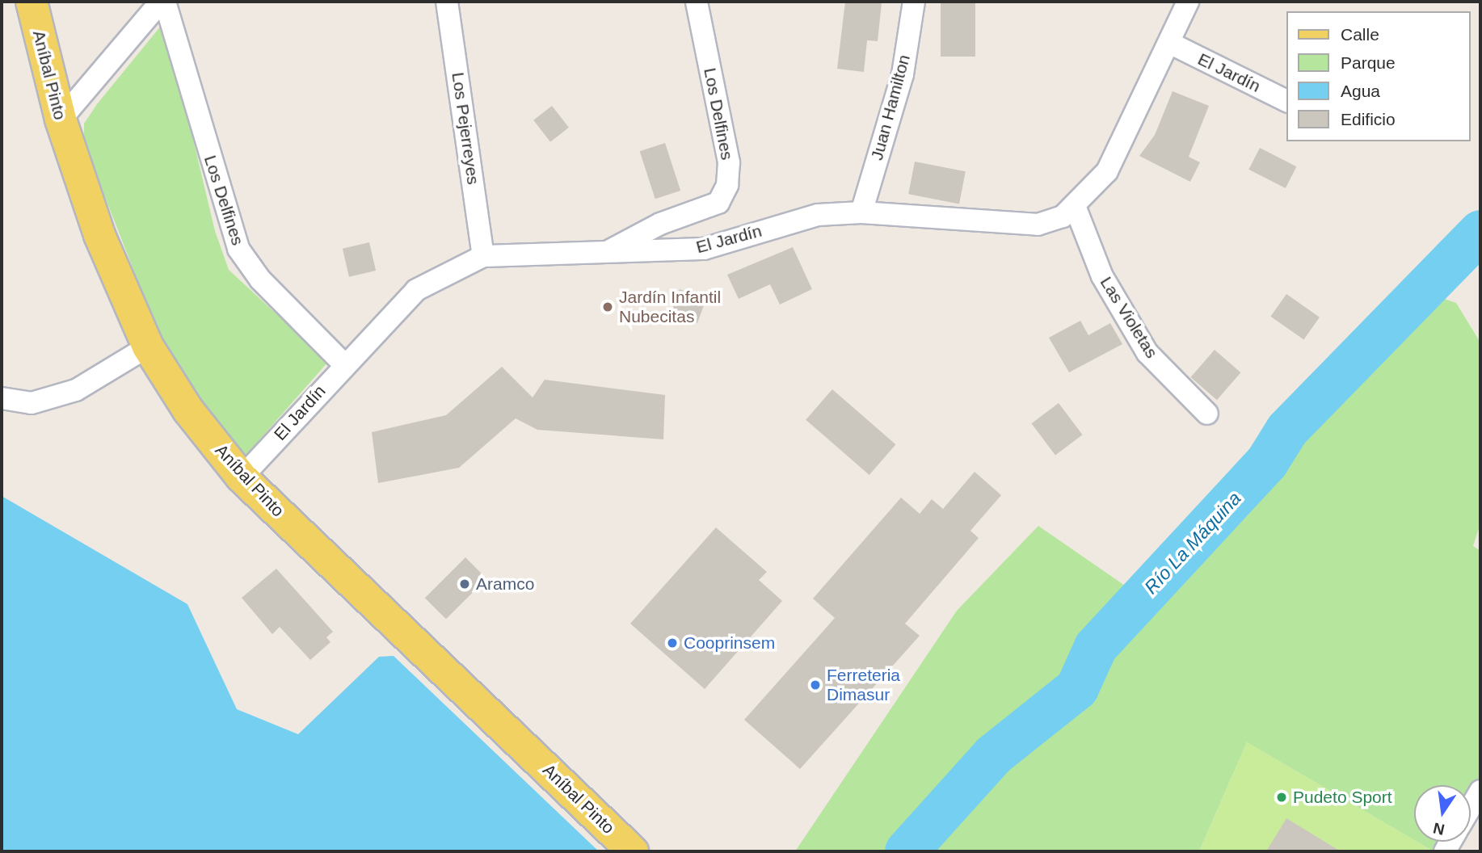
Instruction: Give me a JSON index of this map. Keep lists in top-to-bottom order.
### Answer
{
  "streets": {
    "main road": ["Aníbal Pinto"],
    "street": [
      "El Jardín",
      "Juan Hamilton",
      "Los Delfines",
      "Los Pejerreyes",
      "Las Violetas"
    ]
  },
  "crossings": [
    ["El Jardín", "Aníbal Pinto"],
    ["El Jardín", "Juan Hamilton"],
    ["El Jardín", "Los Delfines"],
    ["El Jardín", "Los Pejerreyes"],
    ["El Jardín", "Las Violetas"]
  ],
  "water": ["Río La Máquina"],
  "places": [
    "Jardín Infantil Nubecitas",
    "Aramco",
    "Cooprinsem",
    "Ferreteria Dimasur",
    "Pudeto Sport"
  ],
  "legend": [
    "Calle",
    "Parque",
    "Agua",
    "Edificio"
  ],
  "north": "bottom"
}
